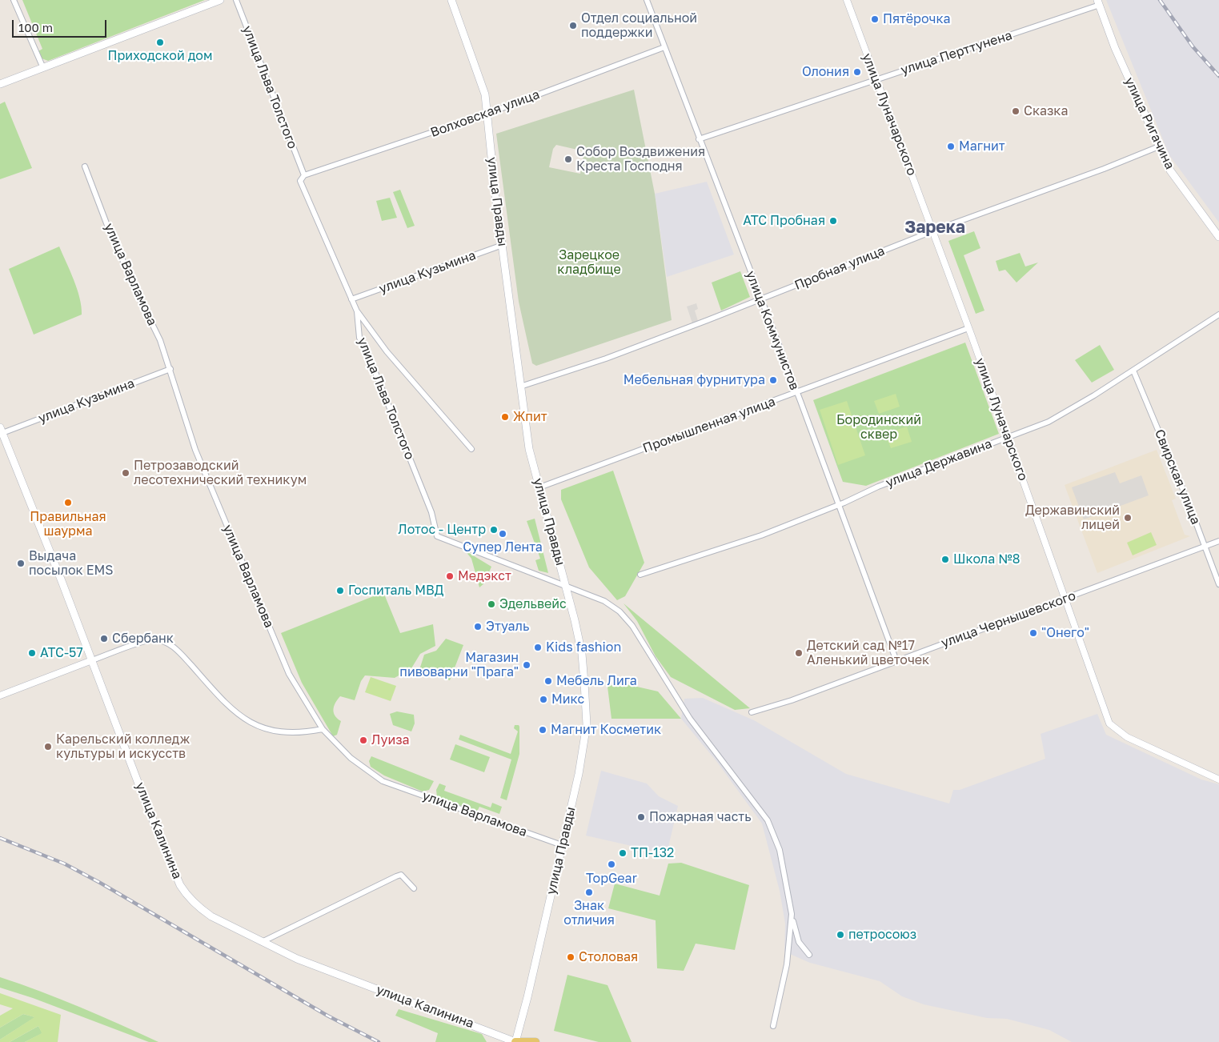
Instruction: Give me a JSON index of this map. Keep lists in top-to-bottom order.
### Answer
{
  "streets": {
    "main road": ["улица Ригачина", "улица Правды", "улица Калинина"],
    "street": [
      "улица Перттунена",
      "улица Льва Толстого",
      "Волховская улица",
      "улица Луначарского",
      "Пробная улица",
      "улица Кузьмина",
      "улица Варламова",
      "улица Коммунистов",
      "Промышленная улица",
      "улица Державина",
      "Свирская улица",
      "улица Чернышевского"
    ]
  },
  "crossings": [
    ["улица Перттунена", "улица Луначарского"],
    ["улица Перттунена", "улица Ригачина"],
    ["улица Перттунена", "улица Коммунистов"],
    ["улица Льва Толстого", "Волховская улица"],
    ["улица Льва Толстого", "улица Правды"],
    ["улица Льва Толстого", "улица Кузьмина"],
    ["Волховская улица", "улица Правды"],
    ["Волховская улица", "улица Коммунистов"],
    ["улица Луначарского", "Пробная улица"],
    ["улица Луначарского", "Промышленная улица"],
    ["улица Луначарского", "улица Державина"],
    ["улица Луначарского", "улица Чернышевского"],
    ["улица Ригачина", "Пробная улица"],
    ["улица Правды", "Пробная улица"],
    ["улица Правды", "улица Кузьмина"],
    ["улица Правды", "улица Варламова"],
    ["улица Правды", "Промышленная улица"],
    ["улица Правды", "улица Калинина"],
    ["Пробная улица", "улица Коммунистов"],
    ["улица Кузьмина", "улица Варламова"],
    ["улица Кузьмина", "улица Калинина"],
    ["улица Коммунистов", "Промышленная улица"],
    ["улица Коммунистов", "улица Державина"],
    ["улица Коммунистов", "улица Чернышевского"],
    ["улица Державина", "Свирская улица"],
    ["Свирская улица", "улица Чернышевского"]
  ],
  "districts": ["Зарека"],
  "parks": ["Зарецкое кладбище", "Бородинский сквер"],
  "places": [
    "Пятёрочка",
    "Отдел социальной поддержки",
    "Приходской дом",
    "Олония",
    "Сказка",
    "Магнит",
    "Собор Воздвижения Креста Господня",
    "АТС Пробная",
    "Мебельная фурнитура",
    "Жпит",
    "Петрозаводский лесотехнический техникум",
    "Правильная шаурма",
    "Державинский лицей",
    "Лотос - Центр",
    "Супер Лента",
    "Школа №8",
    "Выдача посылок EMS",
    "Медэкст",
    "Госпиталь МВД",
    "Эдельвейс",
    "Этуаль",
    "\"Онего\"",
    "Сбербанк",
    "Kids fashion",
    "АТС-57",
    "Детский сад №17 Аленький цветочек",
    "Магазин пивоварни \"Прага\"",
    "Мебель Лига",
    "Микс",
    "Магнит Косметик",
    "Луиза",
    "Карельский колледж культуры и искусств",
    "Пожарная часть",
    "ТП-132",
    "TopGear",
    "Знак отличия",
    "петросоюз",
    "Столовая"
  ],
  "scale_bar": "100 m"
}
